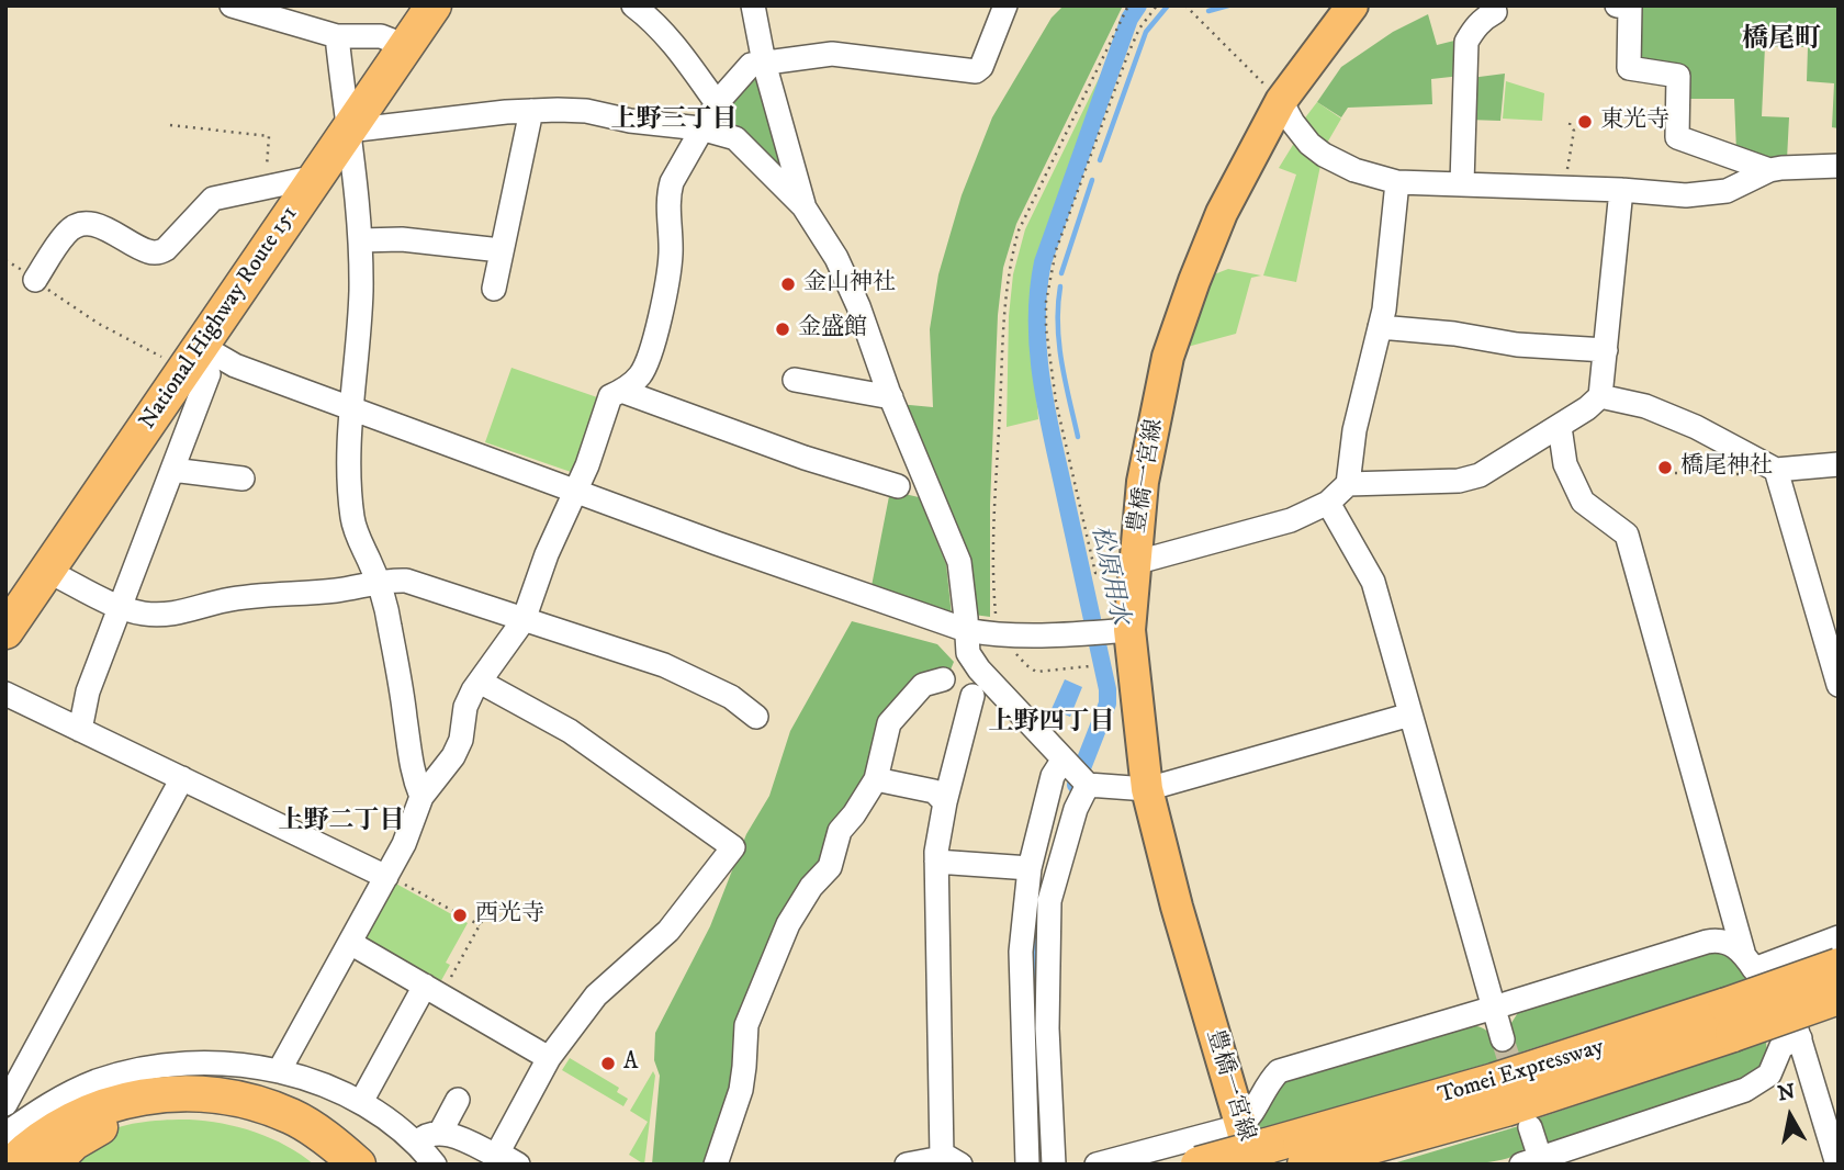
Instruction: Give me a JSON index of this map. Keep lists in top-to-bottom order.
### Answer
{
  "streets": {
    "highway": ["National Highway Route 151", "Tomei Expressway"],
    "main road": ["豊橋一宮線"]
  },
  "crossings": [
    ["豊橋一宮線", "Tomei Expressway"]
  ],
  "districts": [
    "橋尾町",
    "上野三丁目",
    "上野四丁目",
    "上野二丁目"
  ],
  "water": ["松原用水"],
  "places": [
    "東光寺",
    "金山神社",
    "金盛館",
    "橋尾神社",
    "西光寺",
    "A"
  ],
  "north": "top"
}
